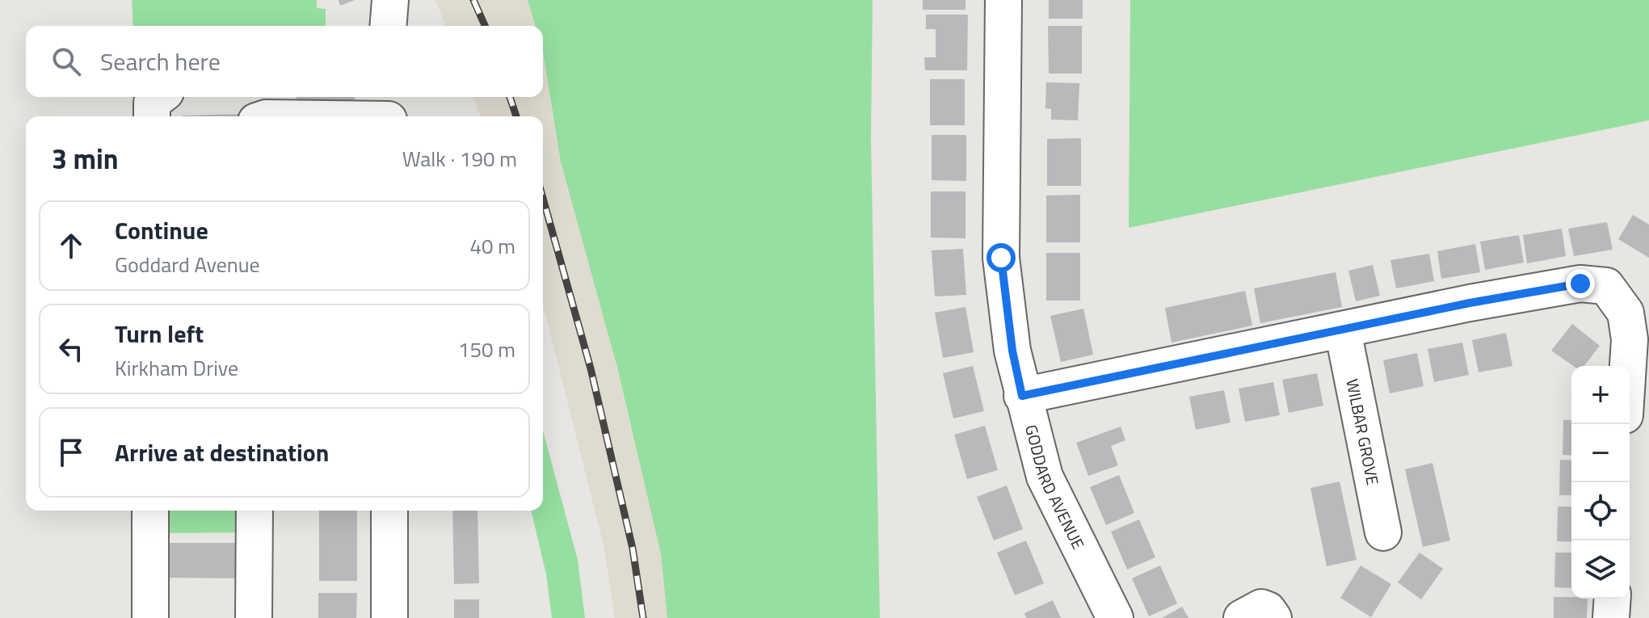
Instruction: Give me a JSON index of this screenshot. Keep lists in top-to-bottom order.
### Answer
{
  "streets": {
    "street": ["WILBAR GROVE", "GODDARD AVENUE"]
  },
  "page": {
    "search": "Search here",
    "heading": ["3 min", "Walk · 190 m"],
    "list": [
      ["Continue", "Goddard Avenue", "40 m"],
      ["Turn left", "Kirkham Drive", "150 m"],
      "Arrive at destination"
    ],
    "map_buttons": ["+", "−"]
  }
}
